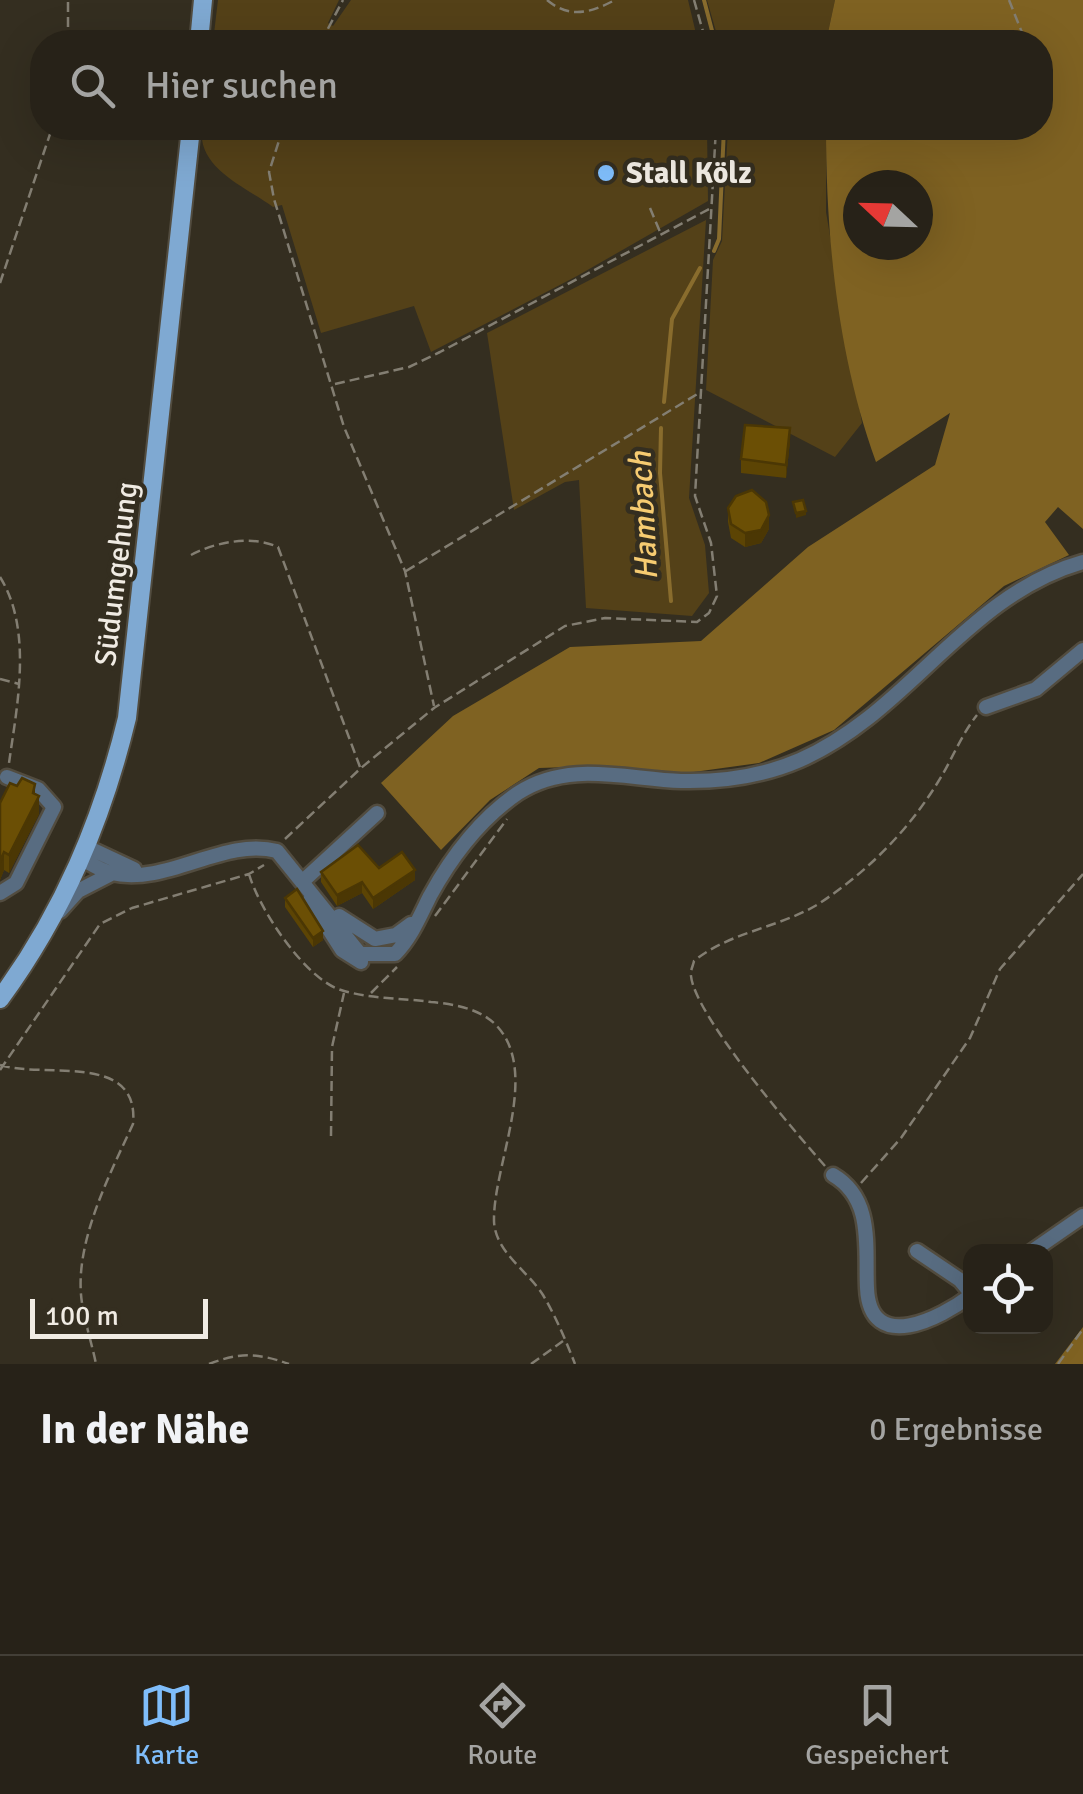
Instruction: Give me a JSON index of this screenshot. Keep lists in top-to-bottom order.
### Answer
{
  "streets": {
    "main road": ["Südumgehung"]
  },
  "water": ["Hambach"],
  "places": ["Stall Kölz"],
  "scale_bar": "100 m",
  "north": "left",
  "page": {
    "search": "Hier suchen",
    "scale": "100 m",
    "heading": ["In der Nähe", "0 Ergebnisse"],
    "nav": ["Karte", "Route", "Gespeichert"]
  }
}
